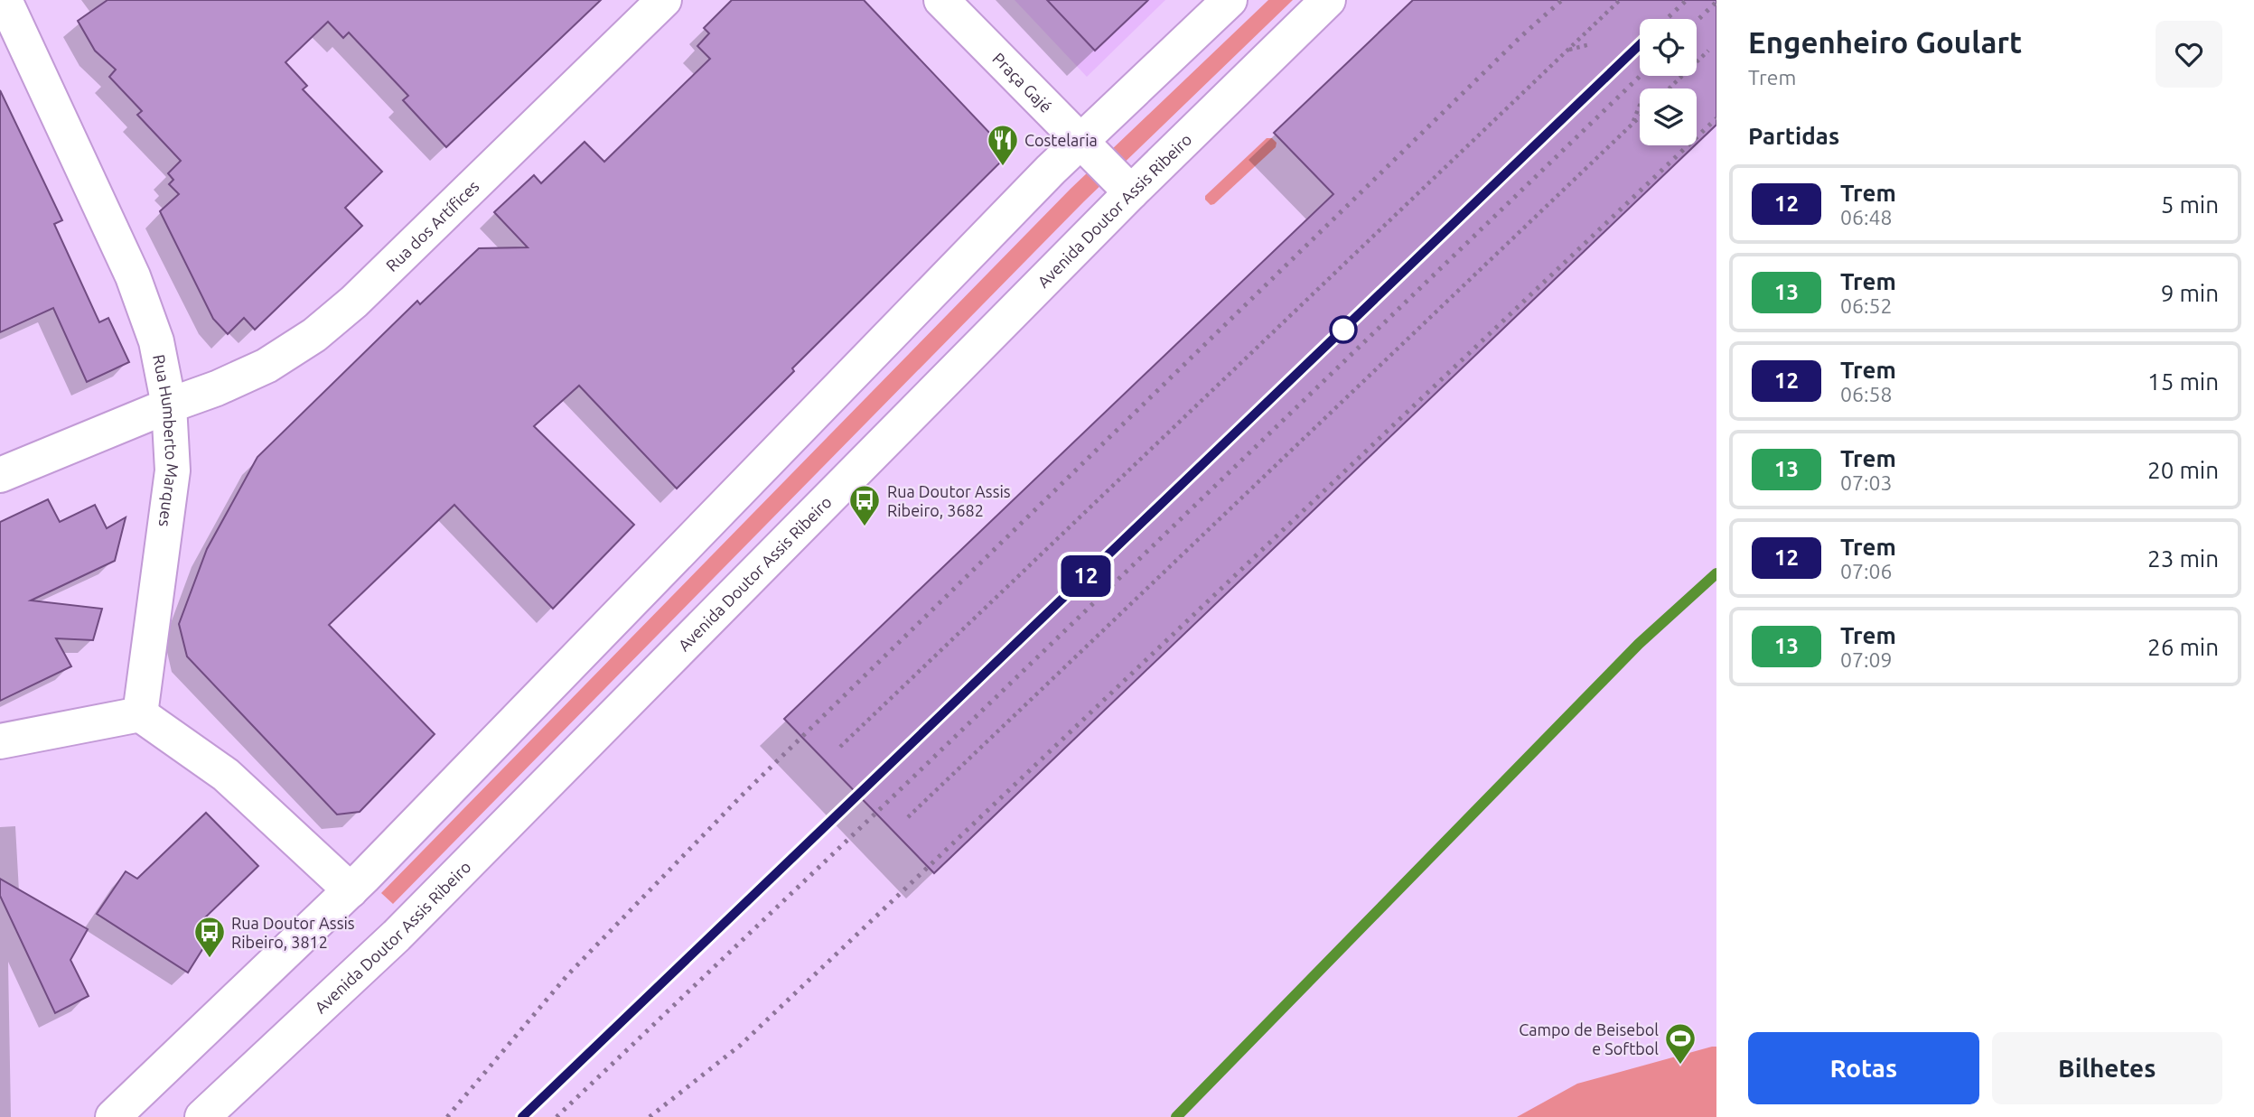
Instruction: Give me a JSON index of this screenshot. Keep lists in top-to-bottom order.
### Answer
{
  "streets": {
    "main road": [
      "Praça Gajé",
      "Avenida Doutor Assis Ribeiro",
      "Rua dos Artífices",
      "Rua Humberto Marques"
    ]
  },
  "crossings": [
    ["Praça Gajé", "Avenida Doutor Assis Ribeiro"],
    ["Rua dos Artífices", "Rua Humberto Marques"]
  ],
  "places": {
    "restaurant": ["Costelaria"],
    "bus stop": ["Rua Doutor Assis Ribeiro, 3682", "Rua Doutor Assis Ribeiro, 3812"],
    "sports": ["Campo de Beisebol e Softbol"]
  },
  "page": {
    "on_map": "12",
    "heading": [
      ["Engenheiro Goulart", "Trem"],
      "Partidas"
    ],
    "list": [
      {
        "mark": "12",
        "name": "Trem",
        "note": "06:48",
        "value": "5 min"
      },
      {
        "mark": "13",
        "name": "Trem",
        "note": "06:52",
        "value": "9 min"
      },
      {
        "mark": "12",
        "name": "Trem",
        "note": "06:58",
        "value": "15 min"
      },
      {
        "mark": "13",
        "name": "Trem",
        "note": "07:03",
        "value": "20 min"
      },
      {
        "mark": "12",
        "name": "Trem",
        "note": "07:06",
        "value": "23 min"
      },
      {
        "mark": "13",
        "name": "Trem",
        "note": "07:09",
        "value": "26 min"
      }
    ],
    "buttons": ["Rotas", "Bilhetes"]
  }
}
